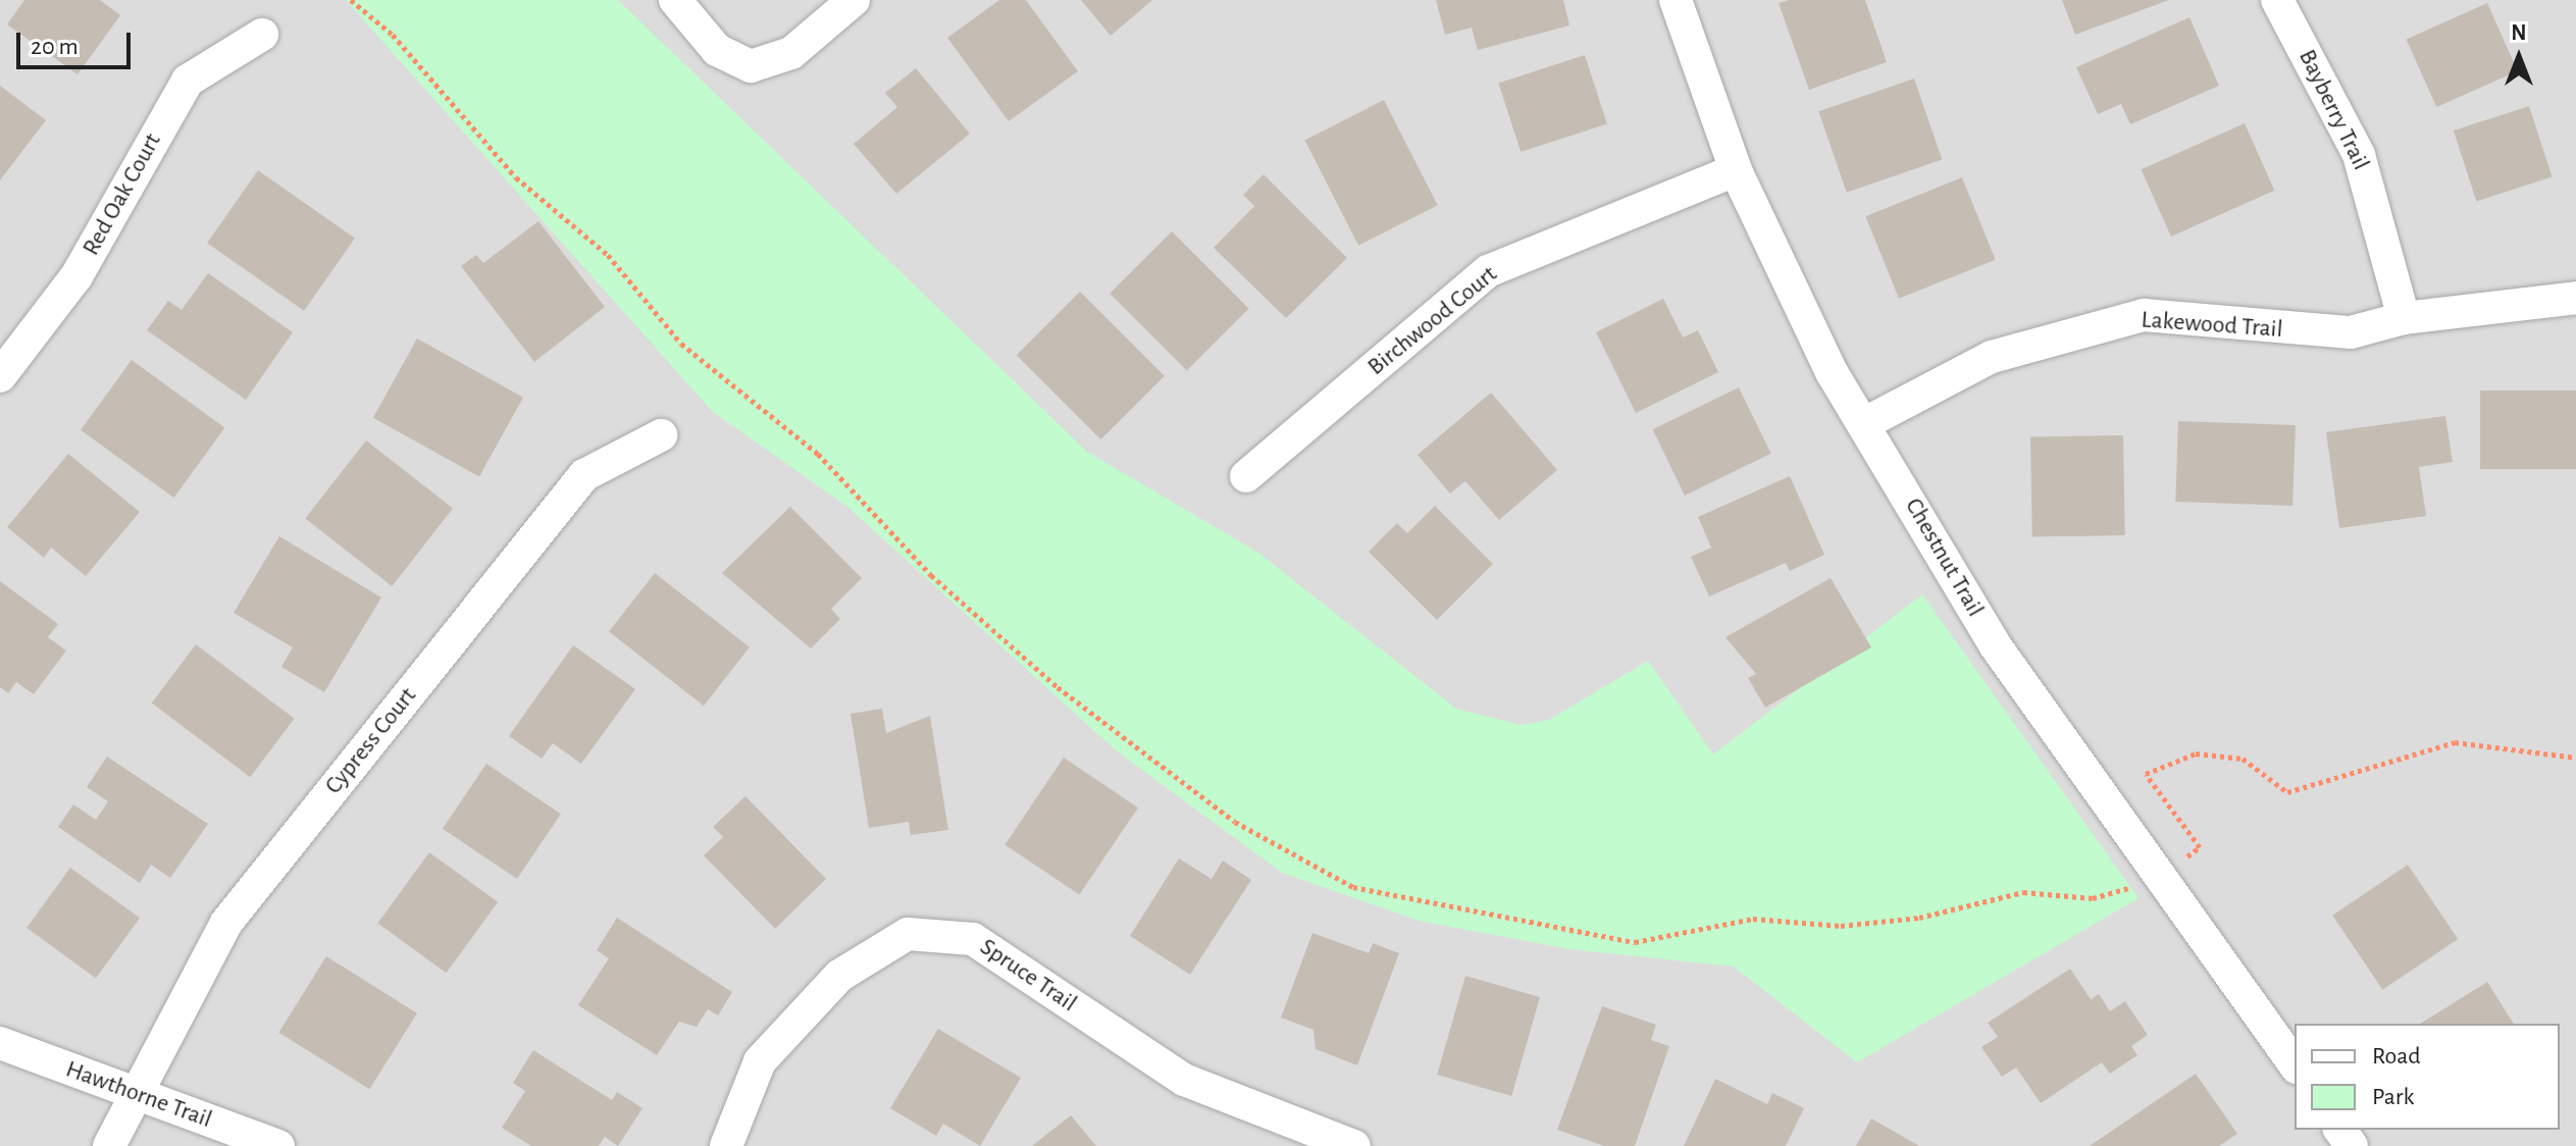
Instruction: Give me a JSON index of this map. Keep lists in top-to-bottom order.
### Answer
{
  "streets": {
    "street": [
      "Bayberry Trail",
      "Red Oak Court",
      "Birchwood Court",
      "Lakewood Trail",
      "Chestnut Trail",
      "Cypress Court",
      "Spruce Trail",
      "Hawthorne Trail"
    ]
  },
  "crossings": [
    ["Bayberry Trail", "Lakewood Trail"],
    ["Birchwood Court", "Chestnut Trail"],
    ["Lakewood Trail", "Chestnut Trail"],
    ["Cypress Court", "Hawthorne Trail"]
  ],
  "legend": ["Road", "Park"],
  "scale_bar": "20 m",
  "north": "top"
}
